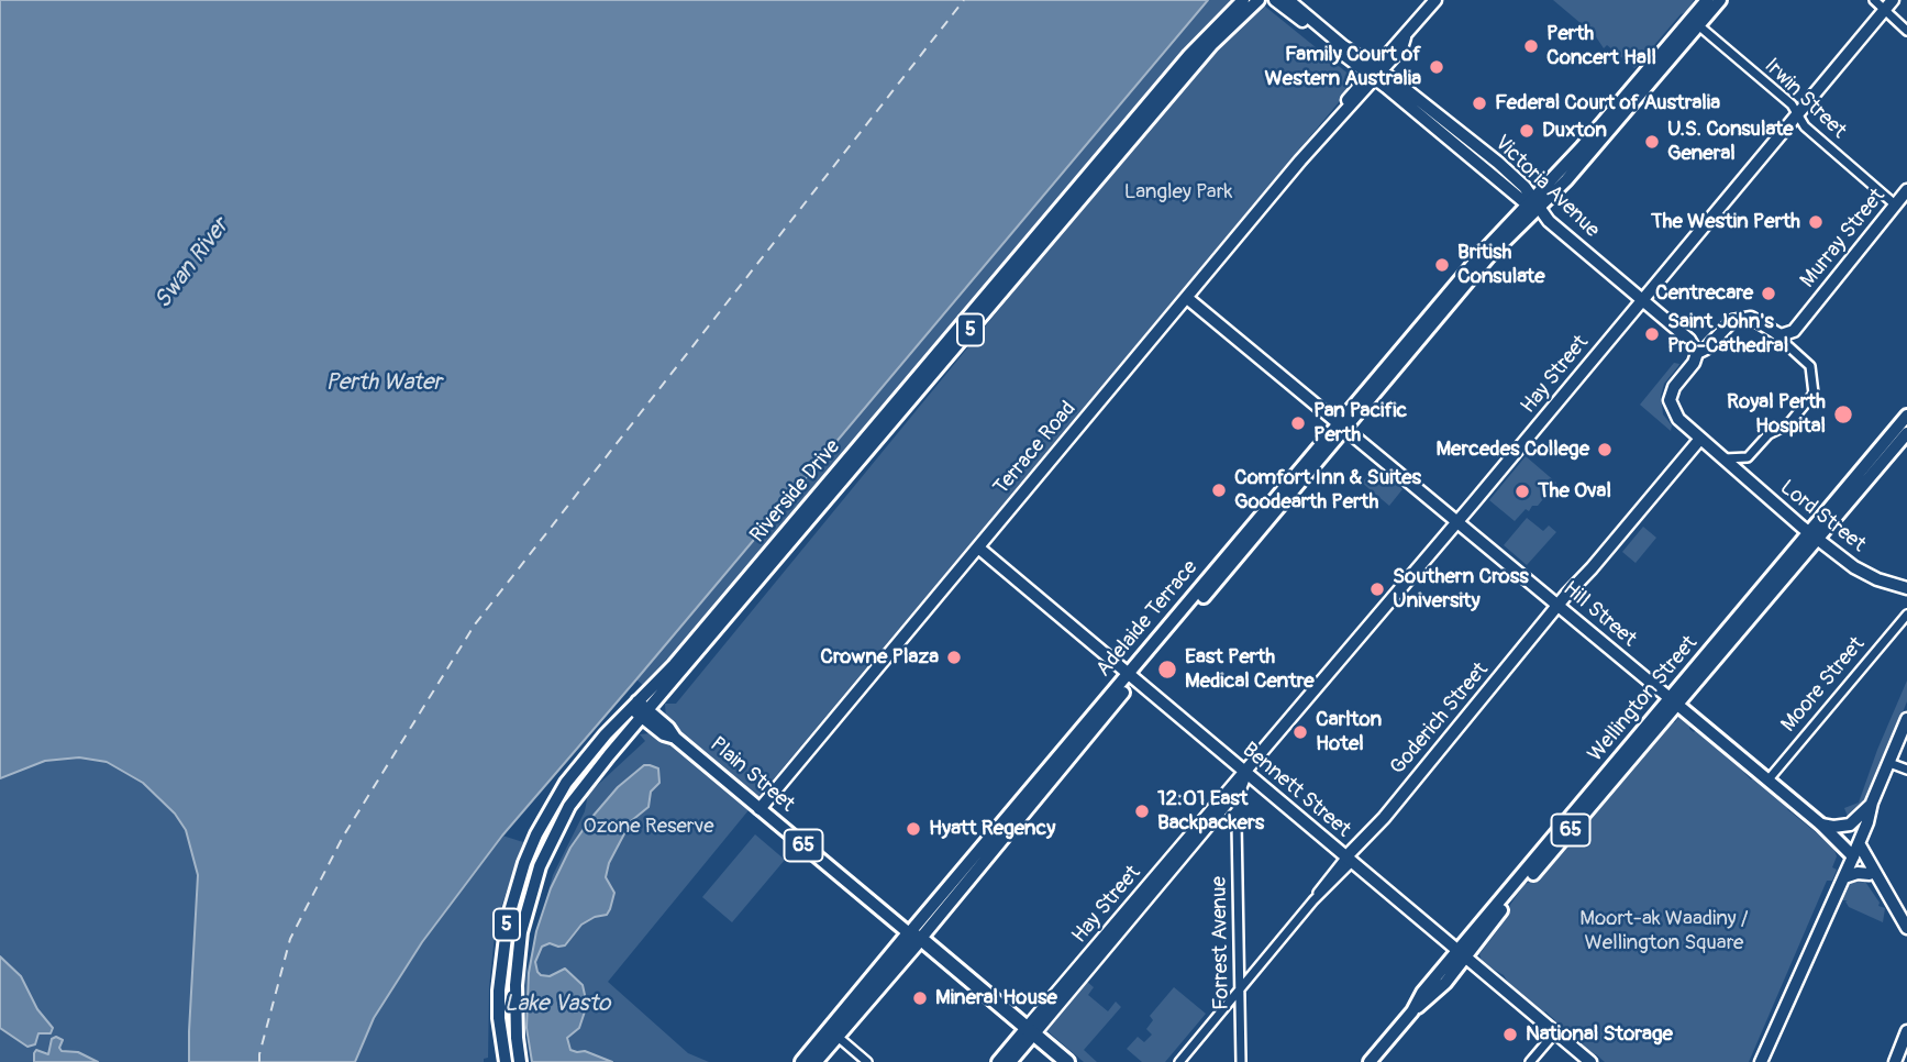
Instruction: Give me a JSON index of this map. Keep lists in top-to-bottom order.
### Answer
{
  "streets": {
    "highway": ["Adelaide Terrace", "Plain Street", "65"],
    "main road": [
      "Victoria Avenue",
      "Murray Street",
      "5",
      "Hay Street",
      "Terrace Road",
      "Riverside Drive",
      "Lord Street",
      "Hill Street",
      "Wellington Street",
      "Goderich Street",
      "Bennett Street"
    ],
    "street": ["Irwin Street", "Moore Street", "Forrest Avenue"]
  },
  "crossings": [
    ["Irwin Street", "Murray Street"],
    ["Irwin Street", "Hay Street"],
    ["Irwin Street", "Adelaide Terrace"],
    ["Victoria Avenue", "Murray Street"],
    ["Victoria Avenue", "Hay Street"],
    ["Victoria Avenue", "Terrace Road"],
    ["Victoria Avenue", "Lord Street"],
    ["Victoria Avenue", "Adelaide Terrace"],
    ["Victoria Avenue", "Goderich Street"],
    ["Murray Street", "Lord Street"],
    ["Murray Street", "Goderich Street"],
    ["Hay Street", "Hill Street"],
    ["Hay Street", "Plain Street"],
    ["Hay Street", "Bennett Street"],
    ["Terrace Road", "Hill Street"],
    ["Terrace Road", "Plain Street"],
    ["Terrace Road", "Bennett Street"],
    ["Riverside Drive", "Plain Street"],
    ["Lord Street", "Wellington Street"],
    ["Lord Street", "Goderich Street"],
    ["Hill Street", "Adelaide Terrace"],
    ["Hill Street", "Moore Street"],
    ["Hill Street", "Wellington Street"],
    ["Hill Street", "Goderich Street"],
    ["Adelaide Terrace", "Plain Street"],
    ["Adelaide Terrace", "Bennett Street"],
    ["Wellington Street", "Bennett Street"],
    ["Goderich Street", "Bennett Street"],
    ["Goderich Street", "Forrest Avenue"]
  ],
  "water": ["Swan River", "Perth Water", "Lake Vasto"],
  "parks": ["Langley Park", "Ozone Reserve", "Moort-ak Waadiny / Wellington Square"],
  "places": [
    "Perth Concert Hall",
    "Family Court of Western Australia",
    "Federal Court of Australia",
    "Duxton",
    "U.S. Consulate General",
    "The Westin Perth",
    "British Consulate",
    "Centrecare",
    "Saint John's Pro-Cathedral",
    "Royal Perth Hospital",
    "Pan Pacific Perth",
    "Mercedes College",
    "Comfort Inn & Suites Goodearth Perth",
    "The Oval",
    "Southern Cross University",
    "Crowne Plaza",
    "East Perth Medical Centre",
    "Carlton Hotel",
    "12:01 East Backpackers",
    "Hyatt Regency",
    "Mineral House",
    "National Storage"
  ]
}
